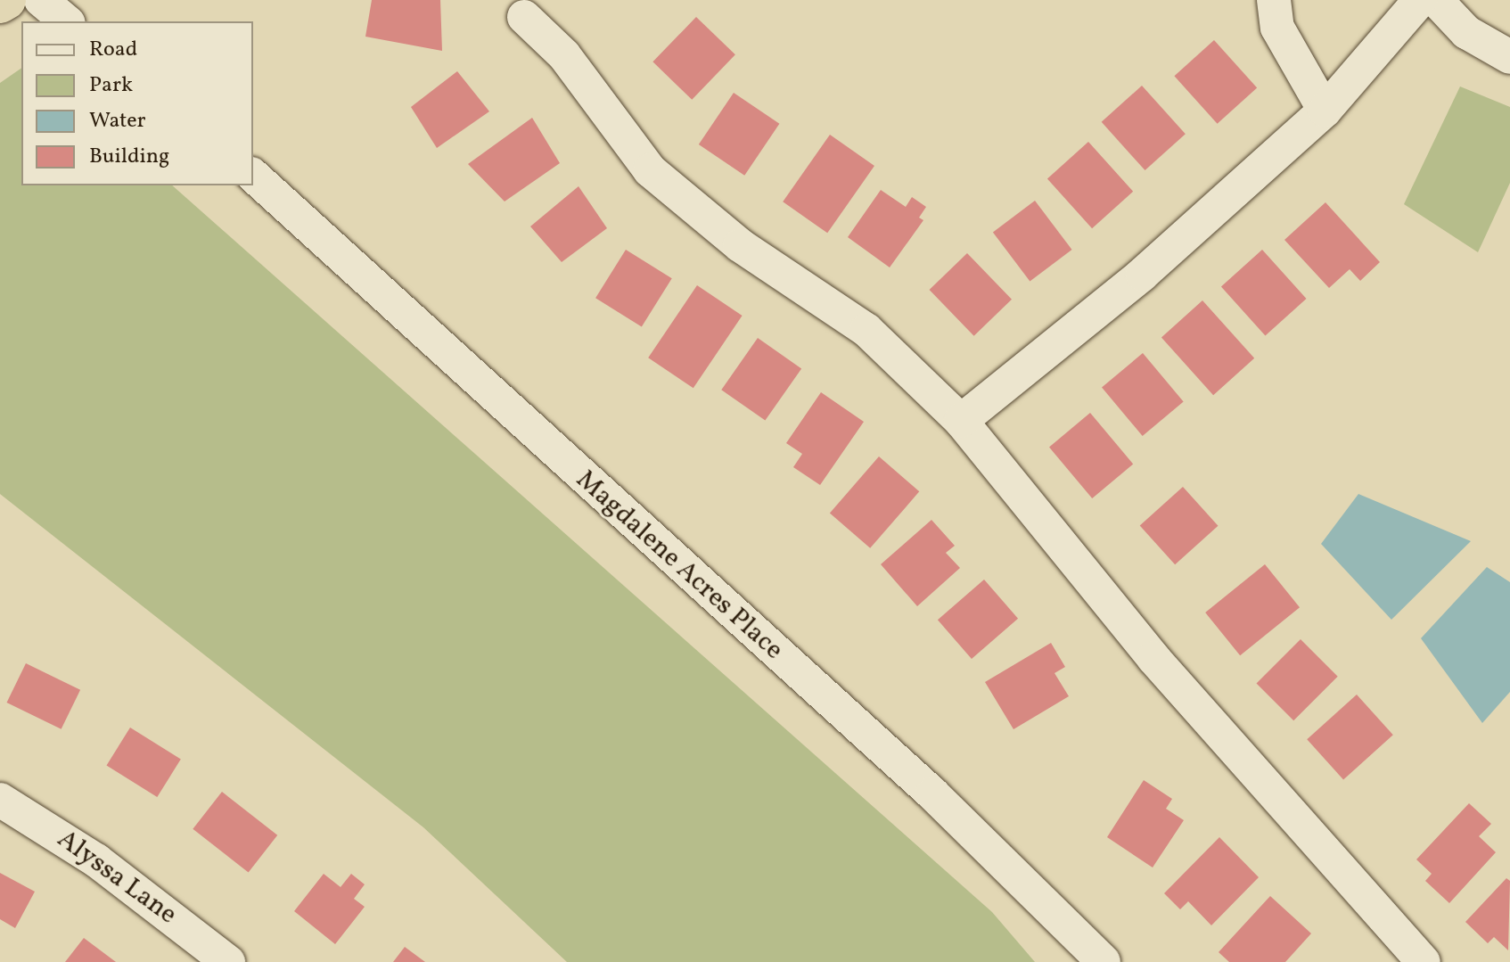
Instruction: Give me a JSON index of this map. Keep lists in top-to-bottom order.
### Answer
{
  "streets": {
    "street": ["Magdalene Acres Place", "Alyssa Lane"]
  },
  "legend": [
    "Road",
    "Park",
    "Water",
    "Building"
  ]
}
